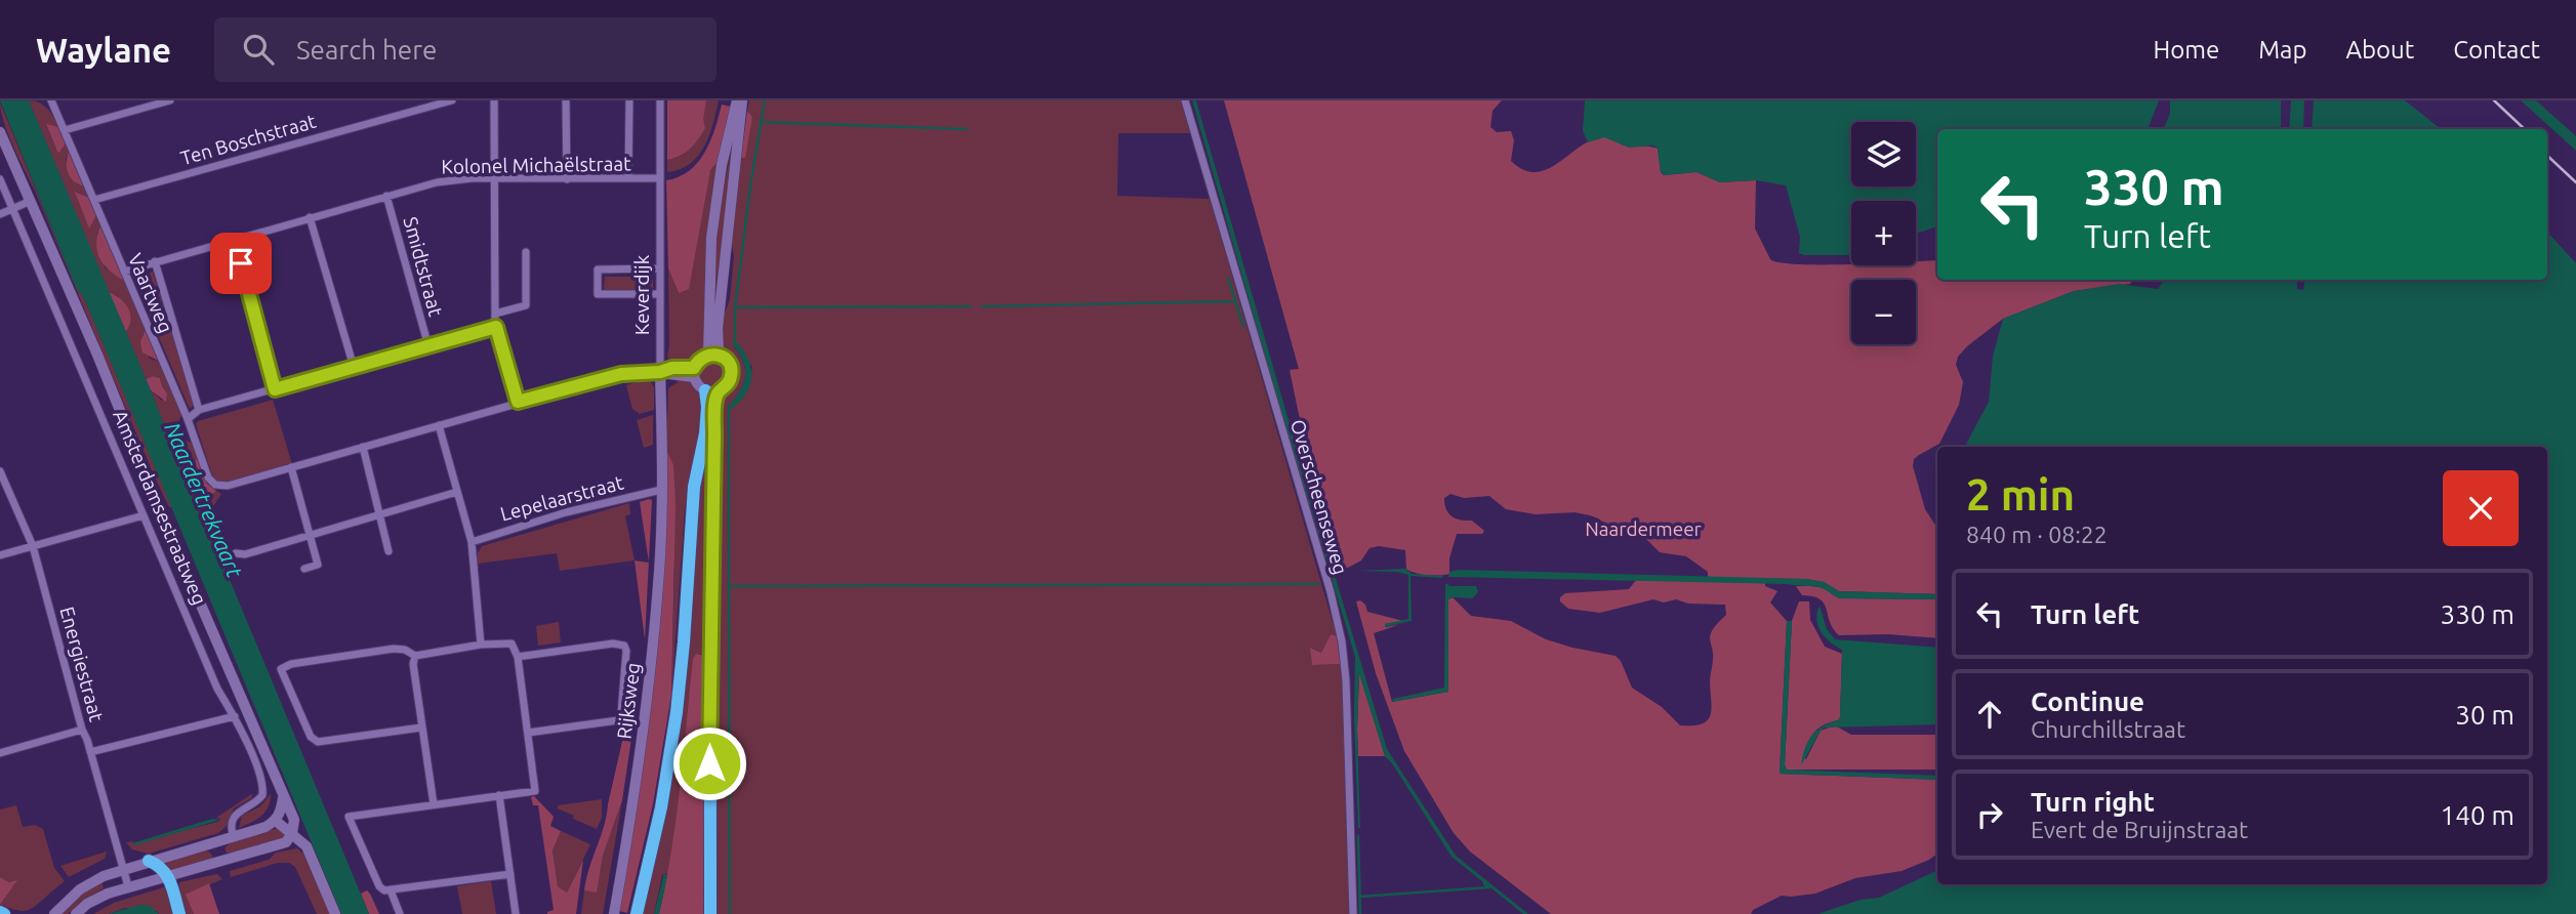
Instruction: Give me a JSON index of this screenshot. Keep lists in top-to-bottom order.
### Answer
{
  "streets": {
    "main road": ["Keverdijk", "Amsterdamsestraatweg", "Rijksweg"],
    "street": [
      "Ten Boschstraat",
      "Kolonel Michaëlstraat",
      "Smidtstraat",
      "Vaartweg",
      "Overscheenseweg",
      "Lepelaarstraat",
      "Energiestraat"
    ]
  },
  "crossings": [
    ["Ten Boschstraat", "Vaartweg"],
    ["Kolonel Michaëlstraat", "Smidtstraat"],
    ["Kolonel Michaëlstraat", "Vaartweg"],
    ["Kolonel Michaëlstraat", "Keverdijk"],
    ["Keverdijk", "Lepelaarstraat"],
    ["Keverdijk", "Rijksweg"],
    ["Lepelaarstraat", "Rijksweg"]
  ],
  "water": ["Naardertrekvaart"],
  "parks": ["Naardermeer"],
  "page": {
    "header": "Waylane",
    "search": "Search here",
    "nav": [
      "Home",
      "Map",
      "About",
      "Contact"
    ],
    "map_buttons": ["+", "−"],
    "turn": ["330 m", "Turn left"],
    "heading": ["2 min", "840 m · 08:22"],
    "list": [
      {
        "name": "Turn left",
        "value": "330 m"
      },
      {
        "name": "Continue",
        "note": "Churchillstraat",
        "value": "30 m"
      },
      {
        "name": "Turn right",
        "note": "Evert de Bruijnstraat",
        "value": "140 m"
      }
    ]
  }
}
